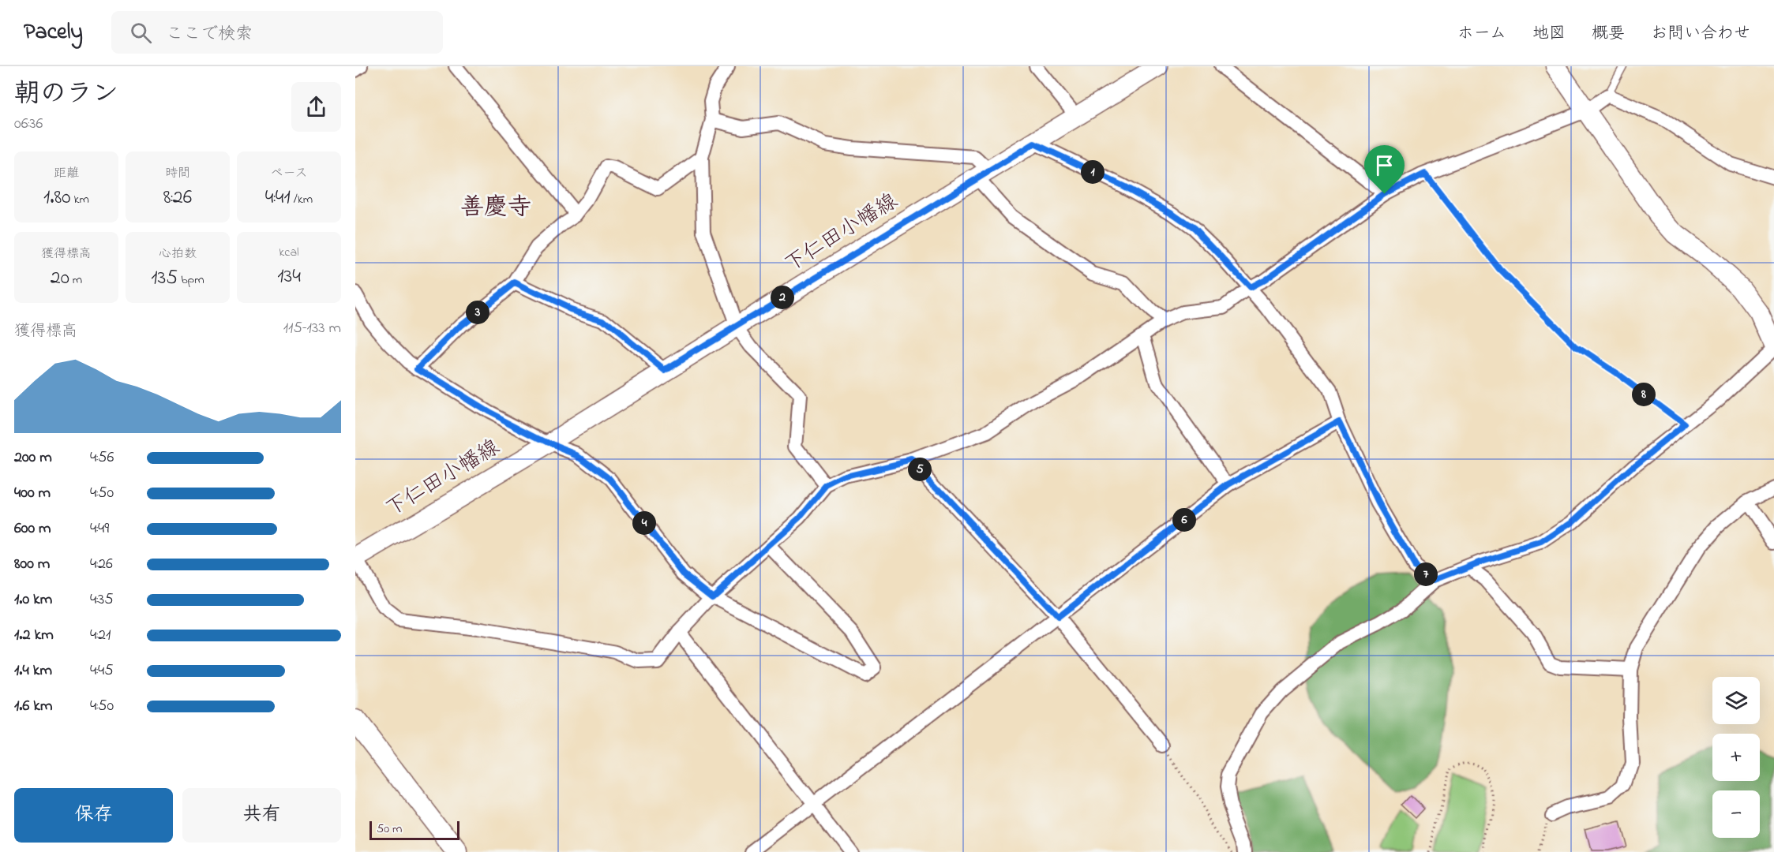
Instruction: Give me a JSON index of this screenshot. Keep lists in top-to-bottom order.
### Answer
{
  "streets": {
    "main road": ["下仁田小幡線"]
  },
  "districts": ["善慶寺"],
  "scale_bar": "50 m",
  "page": {
    "header": "Pacely",
    "search": "ここで検索",
    "nav": [
      "ホーム",
      "地図",
      "概要",
      "お問い合わせ"
    ],
    "heading": ["朝のラン", "06:36"],
    "stats": [
      ["距離", "1.80 km"],
      ["時間", "8:26"],
      ["ペース", "4:41 /km"],
      ["獲得標高", "20 m"],
      ["心拍数", "135 bpm"],
      ["kcal", "134"]
    ],
    "pins": [
      "1",
      "2",
      "3",
      "8",
      "5",
      "6",
      "4",
      "7"
    ],
    "chart": ["獲得標高", "115–133 m"],
    "list": [
      {
        "name": "200 m",
        "note": "4:56"
      },
      {
        "name": "400 m",
        "note": "4:50"
      },
      {
        "name": "600 m",
        "note": "4:49"
      },
      {
        "name": "800 m",
        "note": "4:26"
      },
      {
        "name": "1.0 km",
        "note": "4:35"
      },
      {
        "name": "1.2 km",
        "note": "4:21"
      },
      {
        "name": "1.4 km",
        "note": "4:45"
      },
      {
        "name": "1.6 km",
        "note": "4:50"
      }
    ],
    "map_buttons": ["+", "−"],
    "buttons": ["保存", "共有"],
    "scale": "50 m"
  }
}
